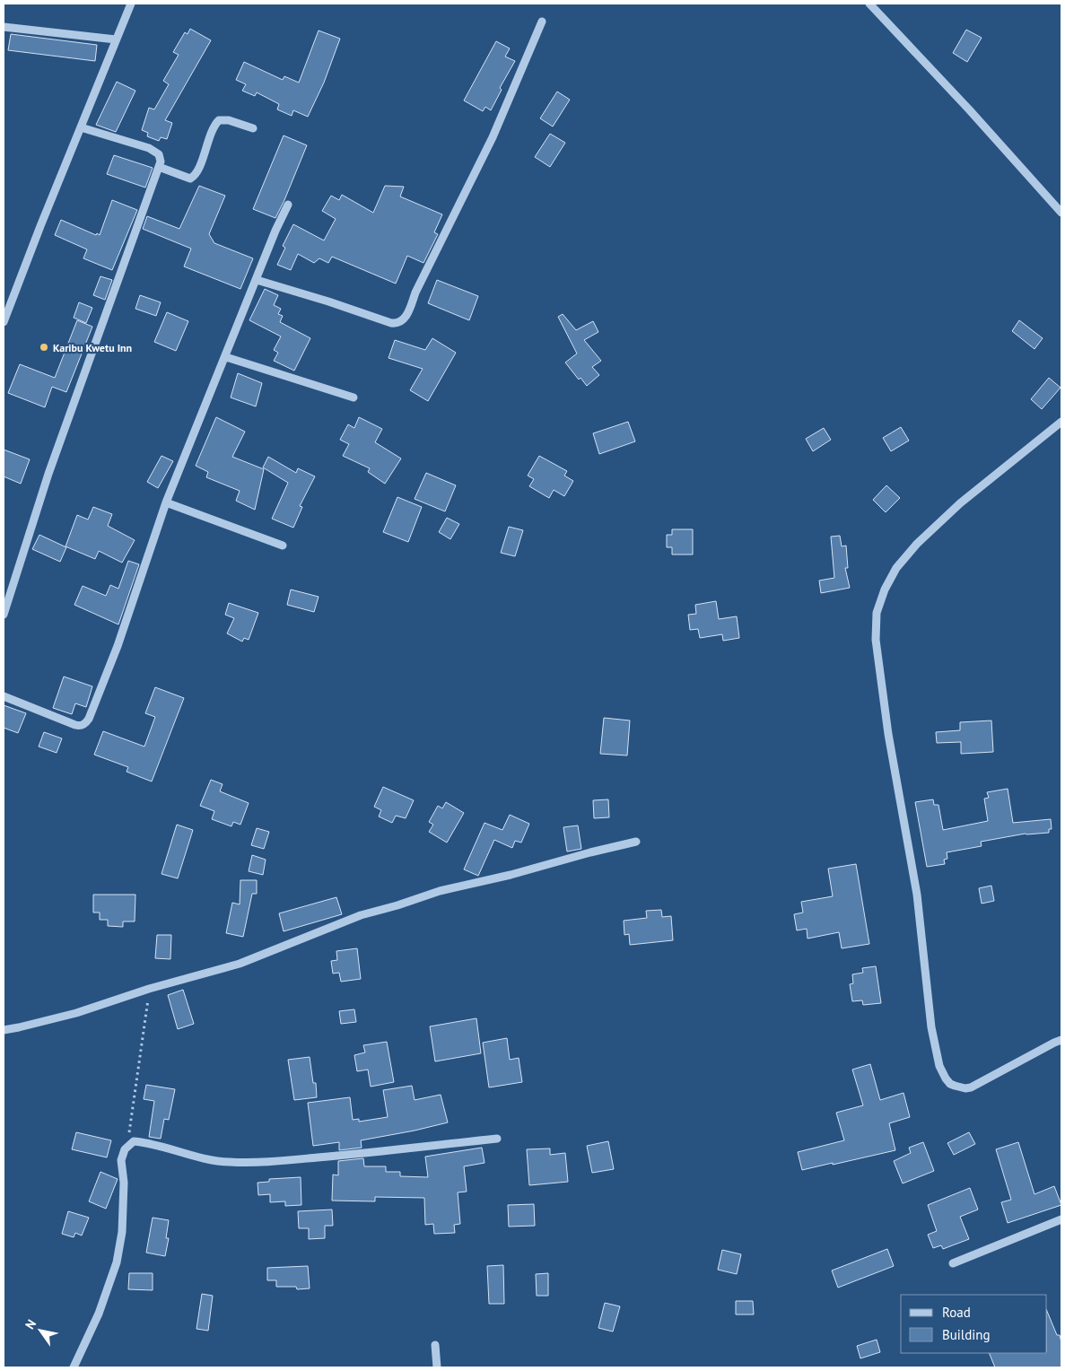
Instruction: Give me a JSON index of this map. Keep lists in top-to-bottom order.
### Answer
{
  "places": ["Karibu Kwetu Inn"],
  "legend": ["Road", "Building"],
  "north": "top left"
}
